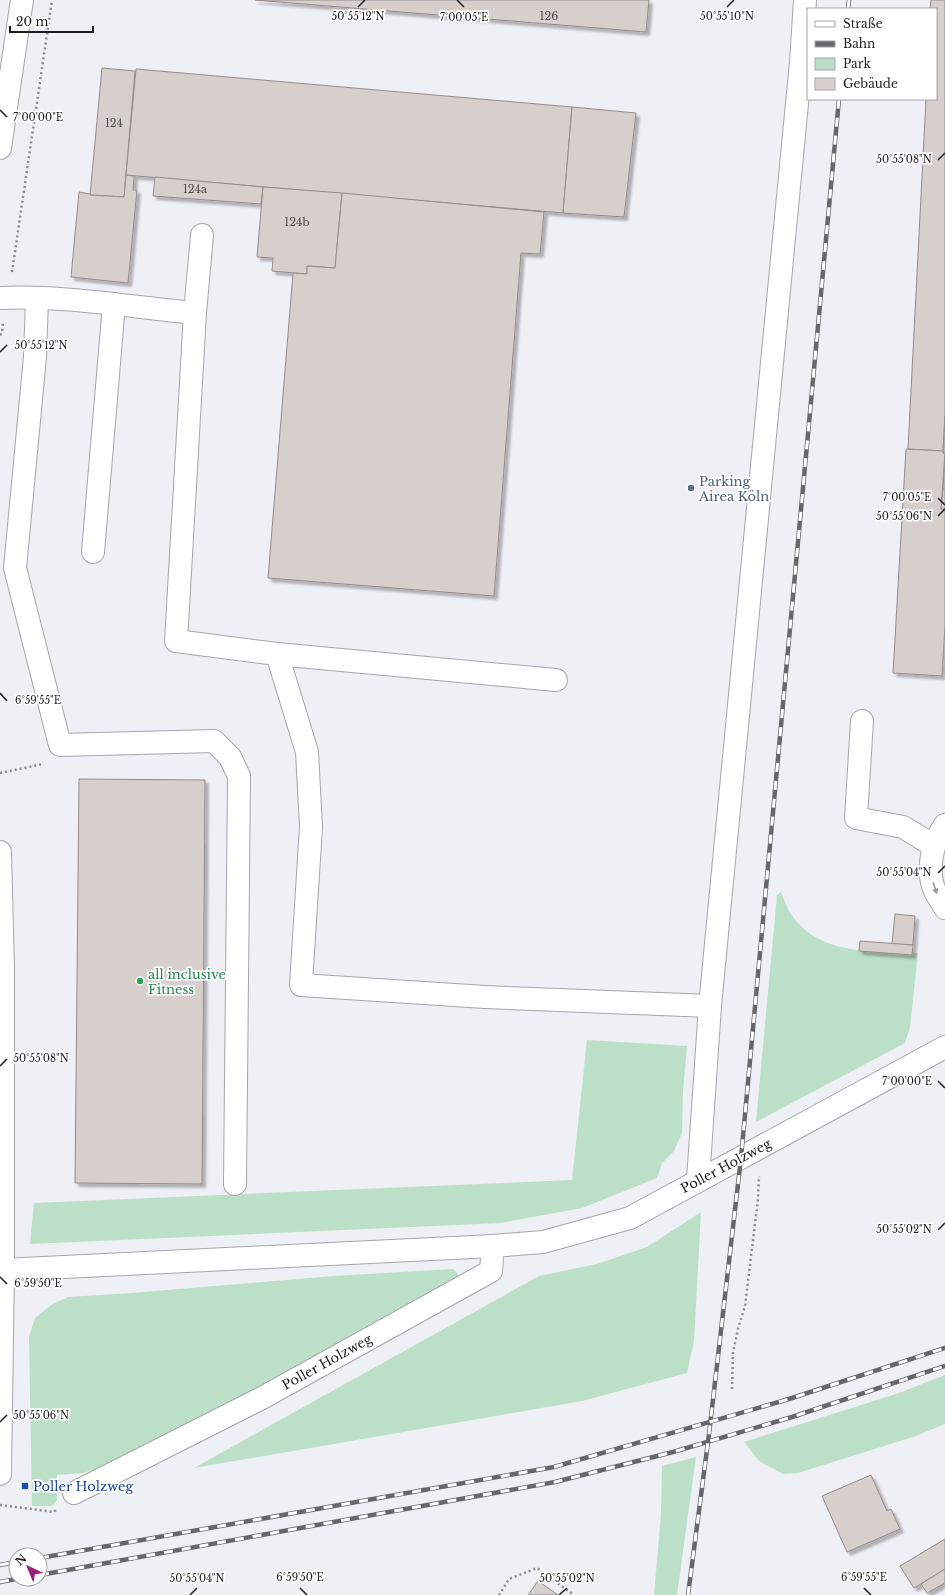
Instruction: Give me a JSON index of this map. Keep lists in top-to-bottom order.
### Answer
{
  "streets": {
    "street": ["Poller Holzweg"]
  },
  "places": {
    "other": ["Parking Airea Köln", "all inclusive Fitness"],
    "transit": ["Poller Holzweg"]
  },
  "house_numbers": [
    "126",
    "124",
    "124a",
    "124b"
  ],
  "legend": [
    "Straße",
    "Bahn",
    "Park",
    "Gebäude"
  ],
  "scale_bar": "20 m",
  "north": "top left",
  "coordinates": [
    "50°55'12\"N",
    "50°55'10\"N",
    "7°00'05\"E",
    "7°00'00\"E",
    "50°55'08\"N",
    "50°55'06\"N",
    "6°59'55\"E",
    "50°55'04\"N",
    "50°55'02\"N",
    "6°59'50\"E"
  ]
}
